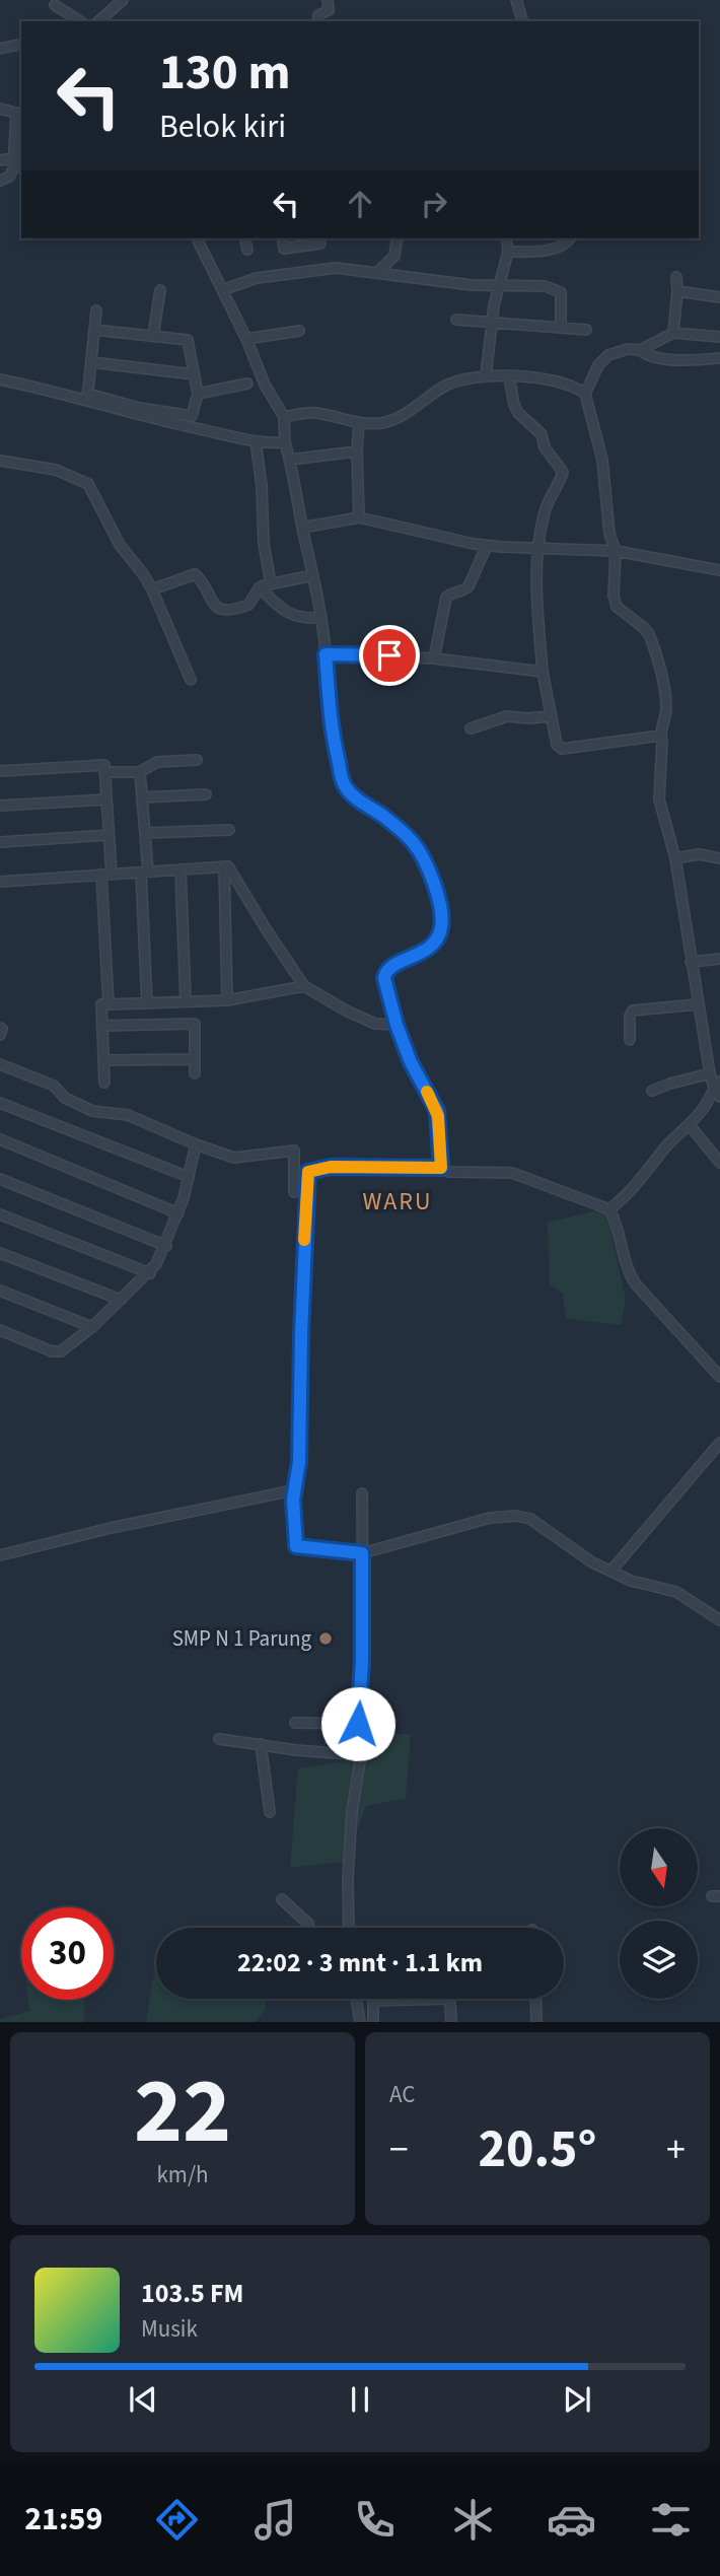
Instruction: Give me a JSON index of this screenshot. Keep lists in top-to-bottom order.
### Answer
{
  "districts": ["WARU"],
  "places": ["SMP N 1 Parung"],
  "north": "bottom",
  "page": {
    "turn": ["130 m", "Belok kiri"],
    "limit": "30",
    "trip": "22:02 · 3 mnt · 1.1 km",
    "tile": [
      ["22", "km/h"],
      "AC"
    ],
    "heat": ["−", "20.5°", "+"],
    "song": ["103.5 FM", "Musik"],
    "tabs": "21:59"
  }
}
